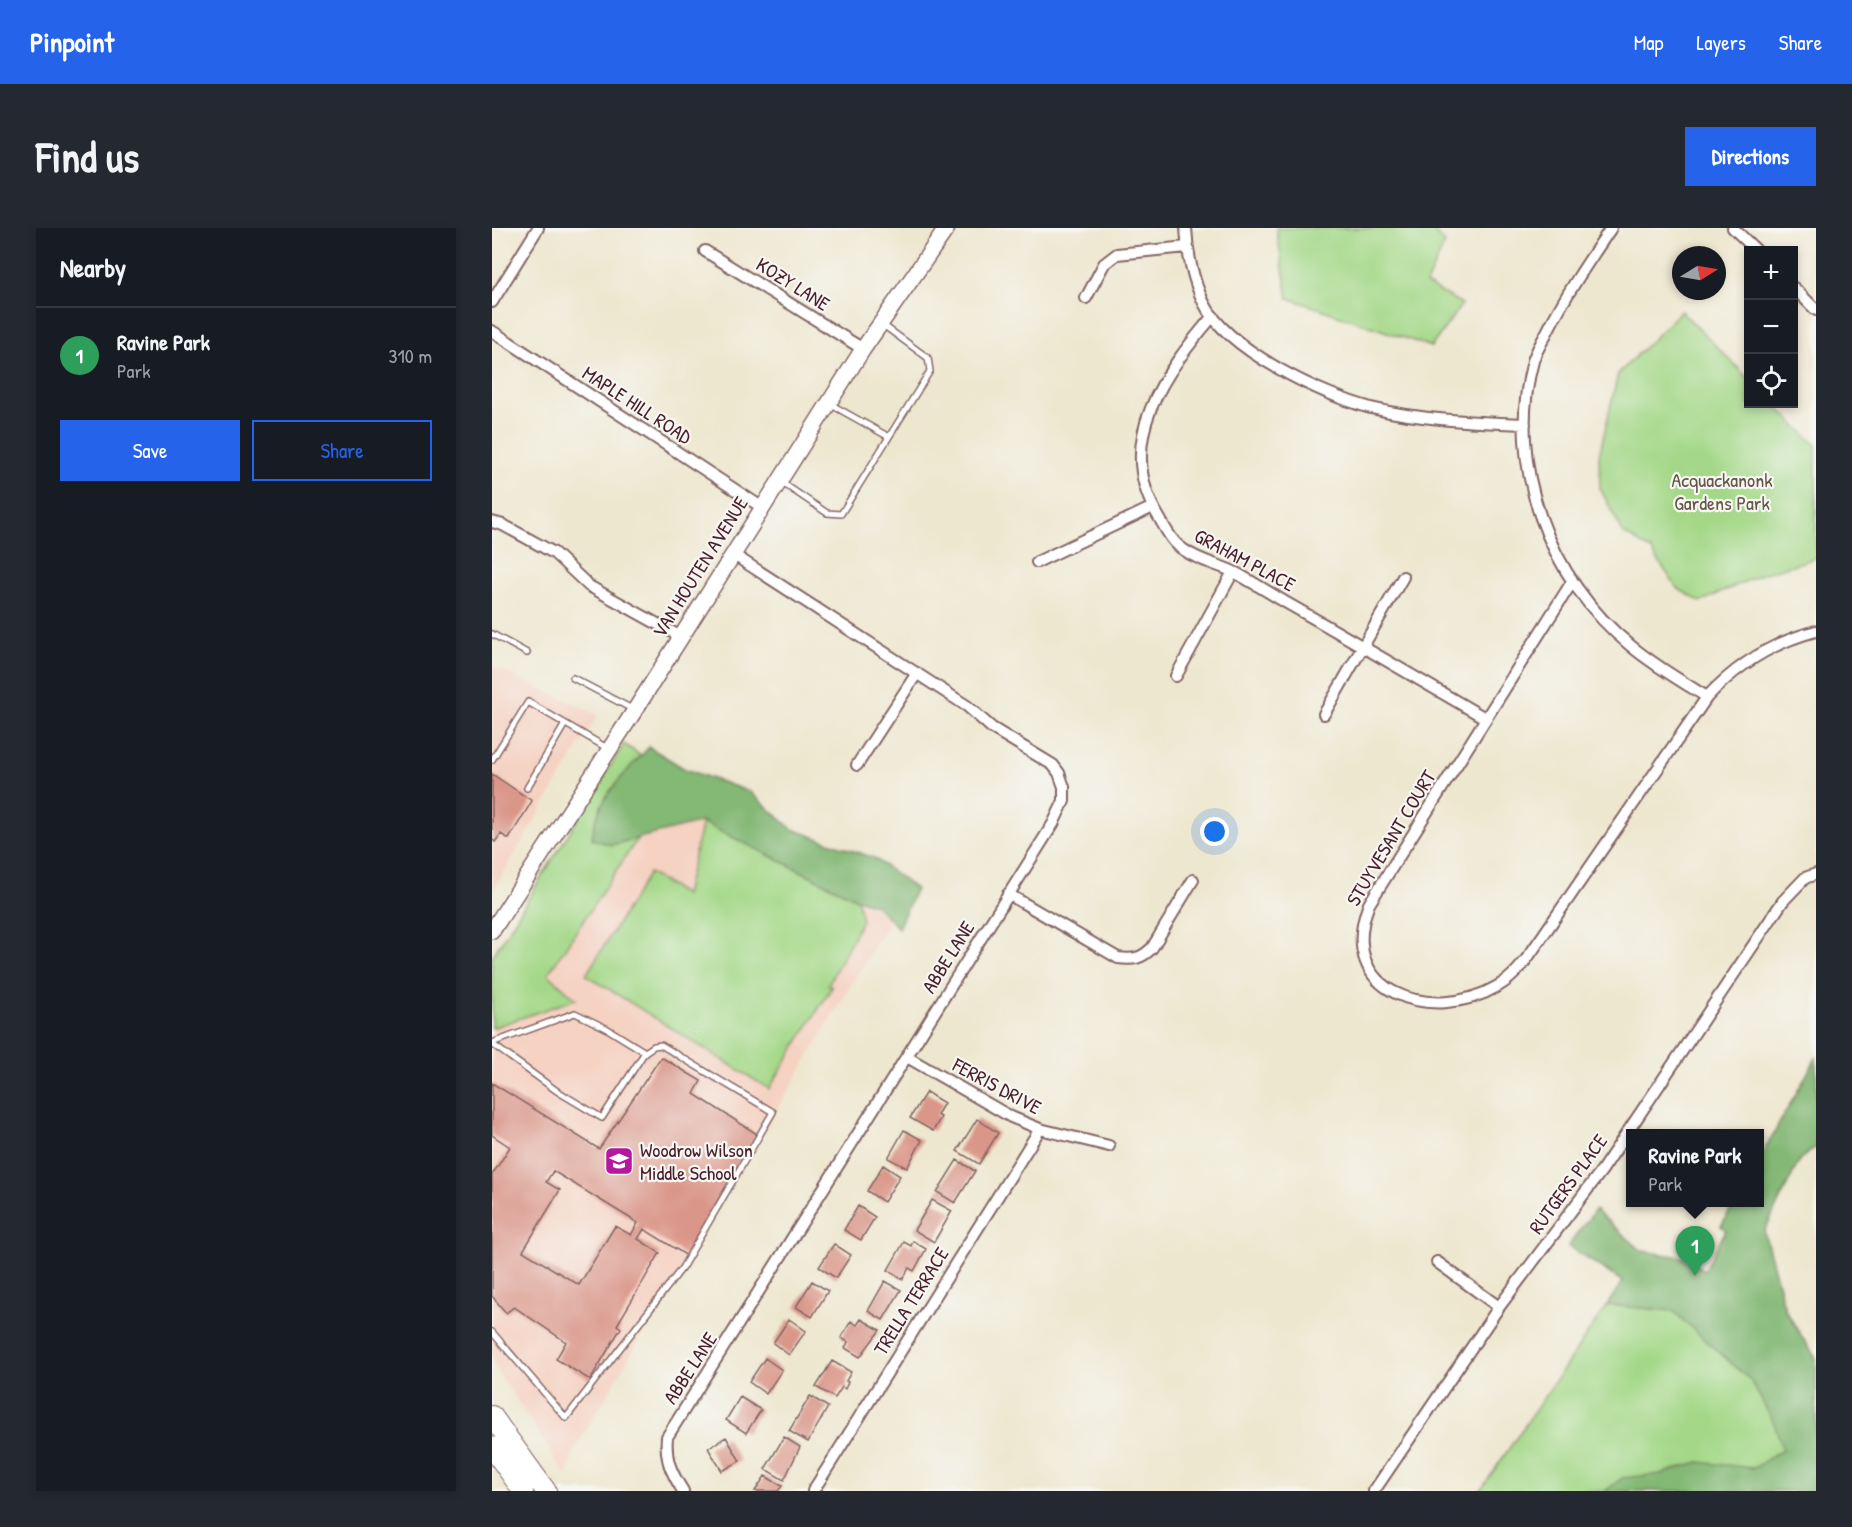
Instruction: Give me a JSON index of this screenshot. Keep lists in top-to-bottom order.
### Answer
{
  "streets": {
    "main road": ["VAN HOUTEN AVENUE"],
    "street": [
      "KOZY LANE",
      "MAPLE HILL ROAD",
      "GRAHAM PLACE",
      "STUYVESANT COURT",
      "ABBE LANE",
      "FERRIS DRIVE",
      "RUTGERS PLACE",
      "TRELLA TERRACE"
    ]
  },
  "crossings": [
    ["KOZY LANE", "VAN HOUTEN AVENUE"],
    ["MAPLE HILL ROAD", "VAN HOUTEN AVENUE"],
    ["GRAHAM PLACE", "STUYVESANT COURT"],
    ["VAN HOUTEN AVENUE", "ABBE LANE"],
    ["ABBE LANE", "FERRIS DRIVE"],
    ["FERRIS DRIVE", "TRELLA TERRACE"]
  ],
  "parks": ["Acquackanonk Gardens Park"],
  "places": {
    "school or university": ["Woodrow Wilson Middle School"]
  },
  "north": "right",
  "page": {
    "header": "Pinpoint",
    "nav": ["Map", "Layers", "Share"],
    "buttons": [
      "Directions",
      ["Save", "Share"]
    ],
    "title": "Find us",
    "heading": "Nearby",
    "map_buttons": ["+", "−"],
    "list": [
      {
        "mark": "1",
        "name": "Ravine Park",
        "note": "Park",
        "value": "310 m"
      }
    ],
    "popup": ["Ravine Park", "Park"],
    "pins": "1"
  }
}
